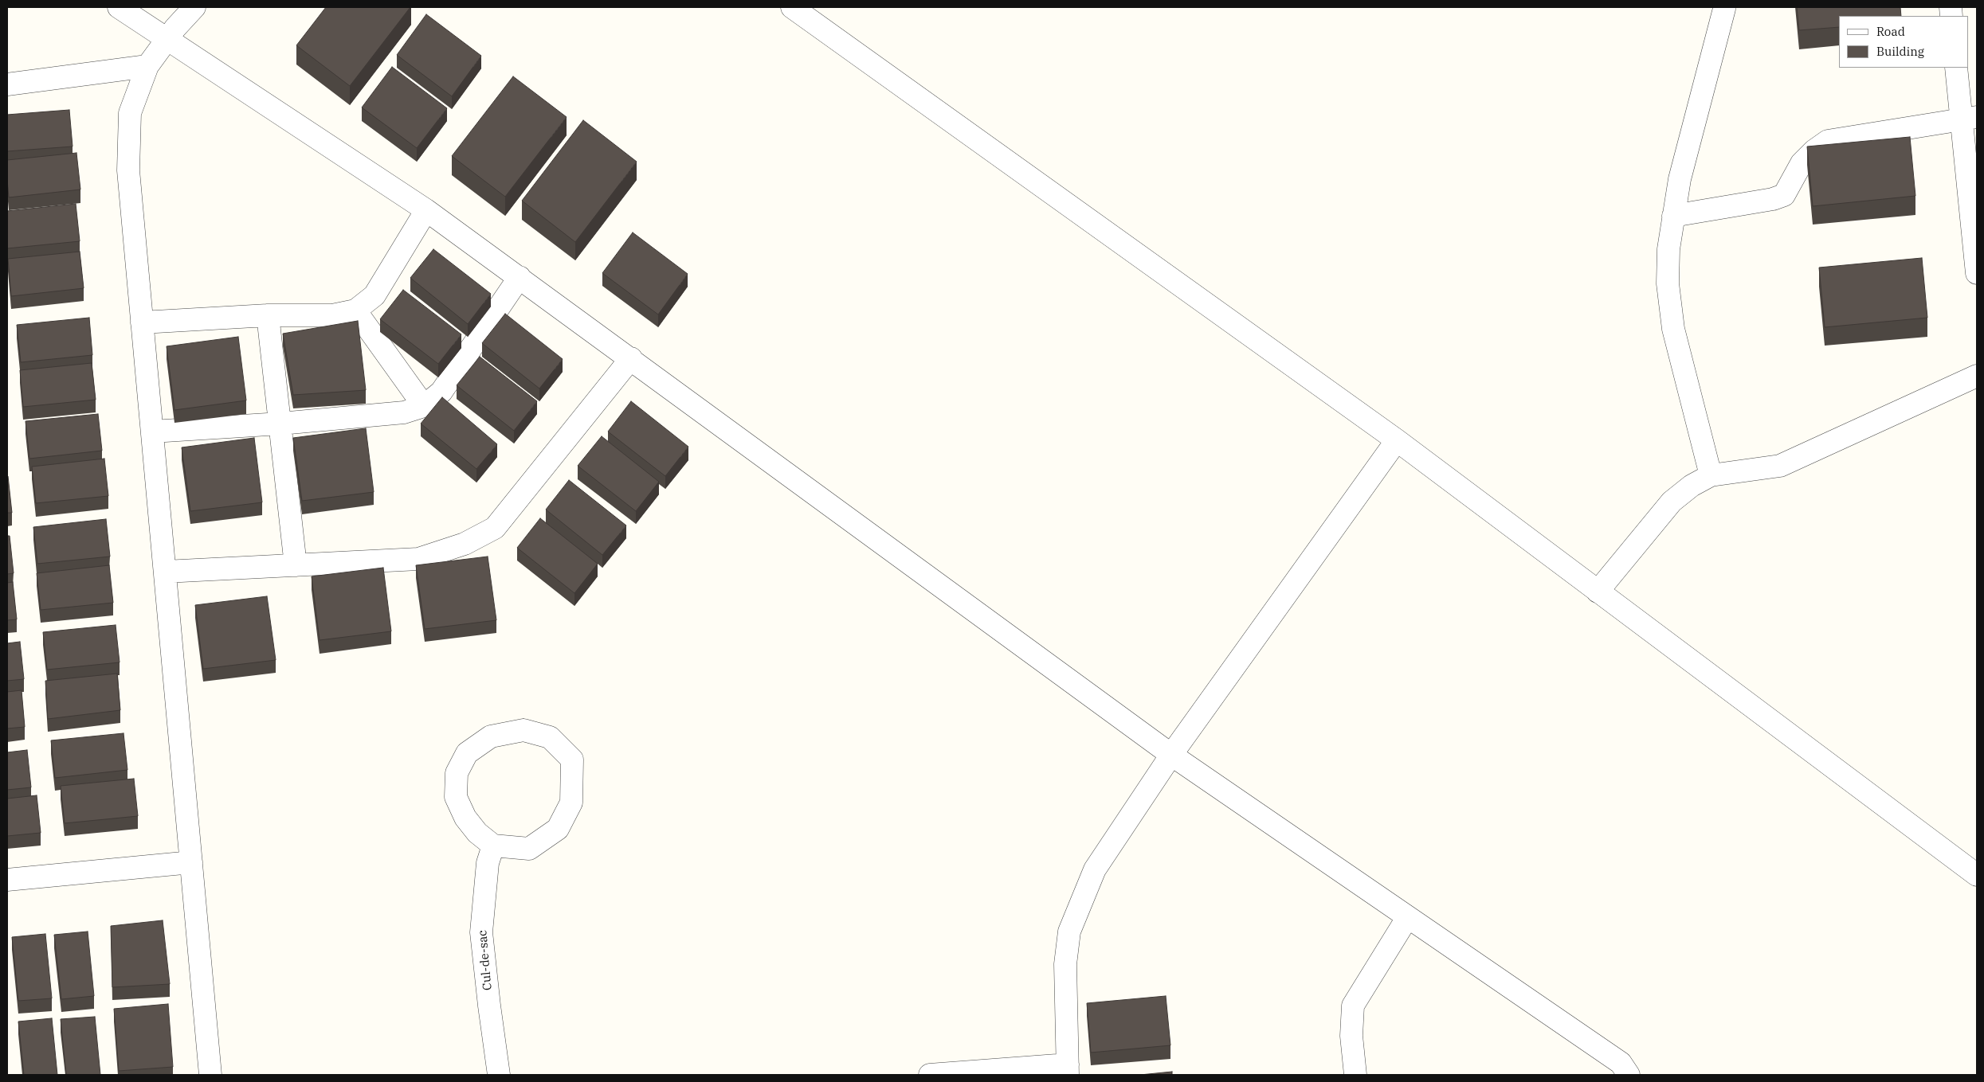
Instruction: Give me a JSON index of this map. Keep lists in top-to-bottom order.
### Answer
{
  "streets": {
    "street": ["Cul-de-sac"]
  },
  "legend": ["Road", "Building"]
}
